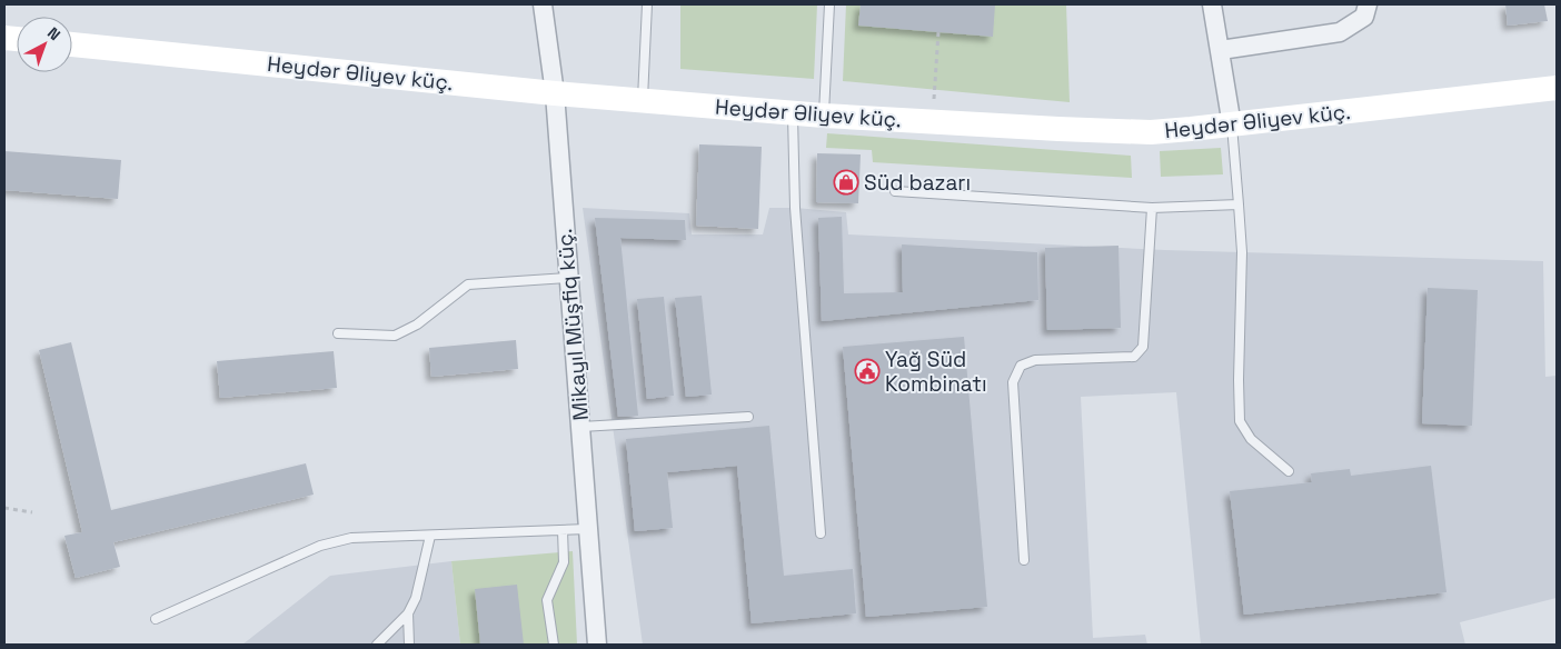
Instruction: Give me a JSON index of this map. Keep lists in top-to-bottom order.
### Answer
{
  "streets": {
    "main road": ["Heydər Əliyev küç."],
    "street": ["Mikayıl Müşfiq küç."]
  },
  "crossings": [
    ["Heydər Əliyev küç.", "Mikayıl Müşfiq küç."]
  ],
  "places": {
    "shop": ["Süd bazarı"],
    "public building": ["Yağ Süd Kombinatı"]
  },
  "north": "top right"
}
